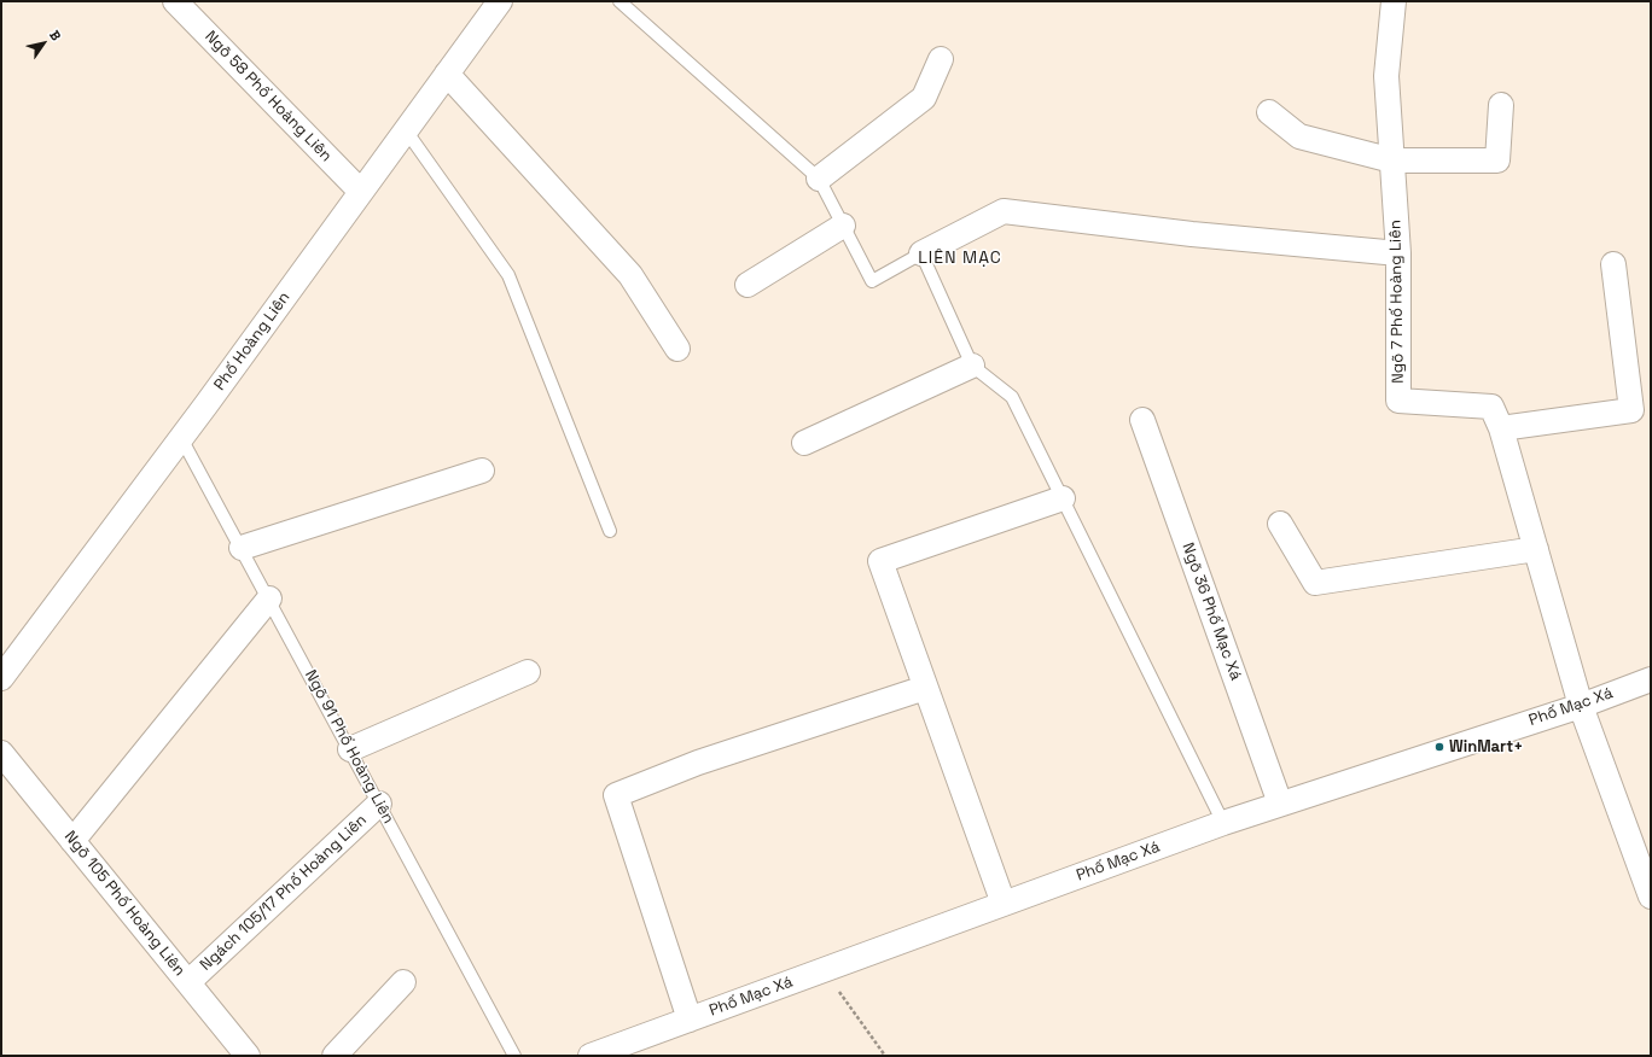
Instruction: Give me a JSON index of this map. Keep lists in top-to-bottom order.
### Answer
{
  "streets": {
    "street": [
      "Ngõ 58 Phố Hoàng Liên",
      "Ngõ 7 Phố Hoàng Liên",
      "Phố Hoàng Liên",
      "Ngõ 36 Phố Mạc Xá",
      "Phố Mạc Xá",
      "Ngách 105/17 Phố Hoàng Liên",
      "Ngõ 105 Phố Hoàng Liên"
    ],
    "lane": ["Ngõ 91 Phố Hoàng Liên"]
  },
  "crossings": [
    ["Ngõ 58 Phố Hoàng Liên", "Phố Hoàng Liên"],
    ["Ngõ 7 Phố Hoàng Liên", "Phố Mạc Xá"],
    ["Phố Hoàng Liên", "Ngõ 91 Phố Hoàng Liên"],
    ["Ngõ 36 Phố Mạc Xá", "Phố Mạc Xá"],
    ["Ngõ 91 Phố Hoàng Liên", "Ngách 105/17 Phố Hoàng Liên"],
    ["Ngách 105/17 Phố Hoàng Liên", "Ngõ 105 Phố Hoàng Liên"]
  ],
  "districts": ["LIÊN MẠC"],
  "places": ["WinMart+"],
  "north": "top right"
}
